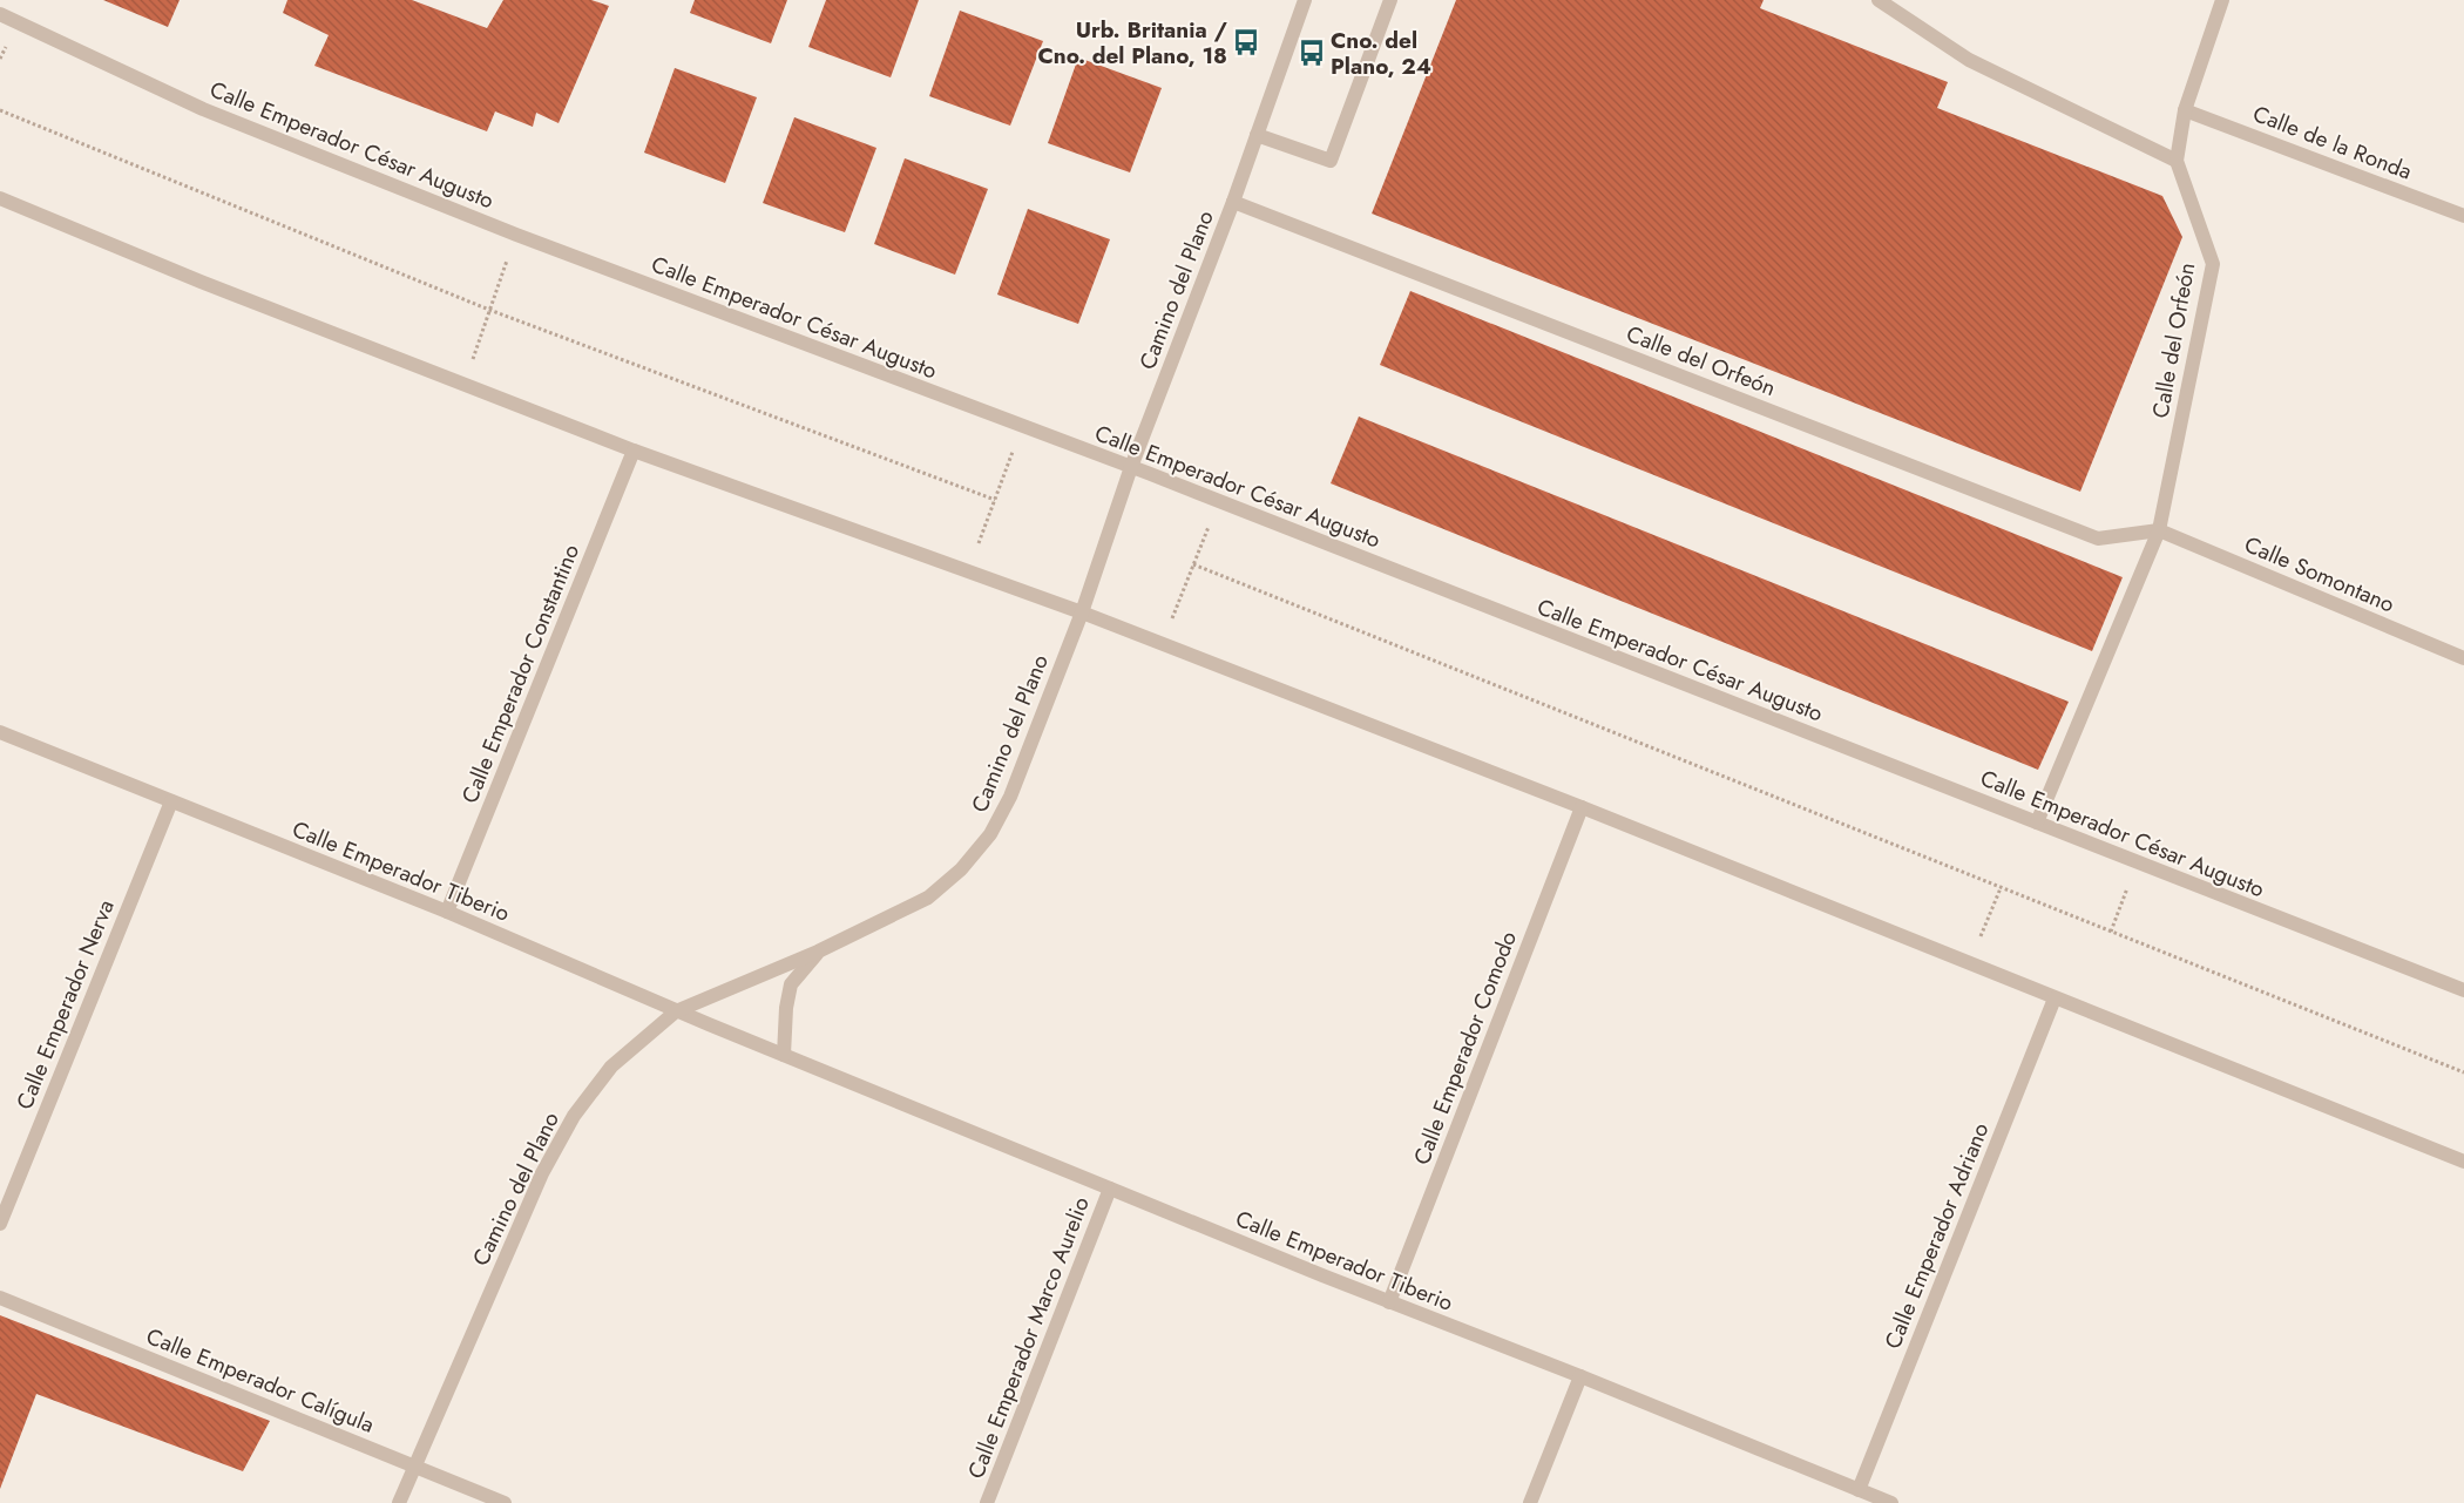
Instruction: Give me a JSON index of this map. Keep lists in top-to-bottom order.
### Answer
{
  "streets": {
    "street": [
      "Calle de la Ronda",
      "Calle Emperador César Augusto",
      "Camino del Plano",
      "Calle del Orfeón",
      "Calle Somontano",
      "Calle Emperador Constantino",
      "Calle Emperador Tiberio",
      "Calle Emperador Nerva",
      "Calle Emperador Comodo",
      "Calle Emperador Adriano",
      "Calle Emperador Marco Aurelio",
      "Calle Emperador Calígula"
    ]
  },
  "crossings": [
    ["Calle de la Ronda", "Calle del Orfeón"],
    ["Calle Emperador César Augusto", "Camino del Plano"],
    ["Calle Emperador César Augusto", "Calle del Orfeón"],
    ["Camino del Plano", "Calle del Orfeón"],
    ["Camino del Plano", "Calle Emperador Tiberio"],
    ["Camino del Plano", "Calle Emperador Calígula"],
    ["Calle del Orfeón", "Calle Somontano"],
    ["Calle Emperador Constantino", "Calle Emperador Tiberio"],
    ["Calle Emperador Tiberio", "Calle Emperador Nerva"],
    ["Calle Emperador Tiberio", "Calle Emperador Comodo"],
    ["Calle Emperador Tiberio", "Calle Emperador Adriano"],
    ["Calle Emperador Tiberio", "Calle Emperador Marco Aurelio"]
  ],
  "places": {
    "bus stop": ["Urb. Britania / Cno. del Plano, 18", "Cno. del Plano, 24"]
  }
}
